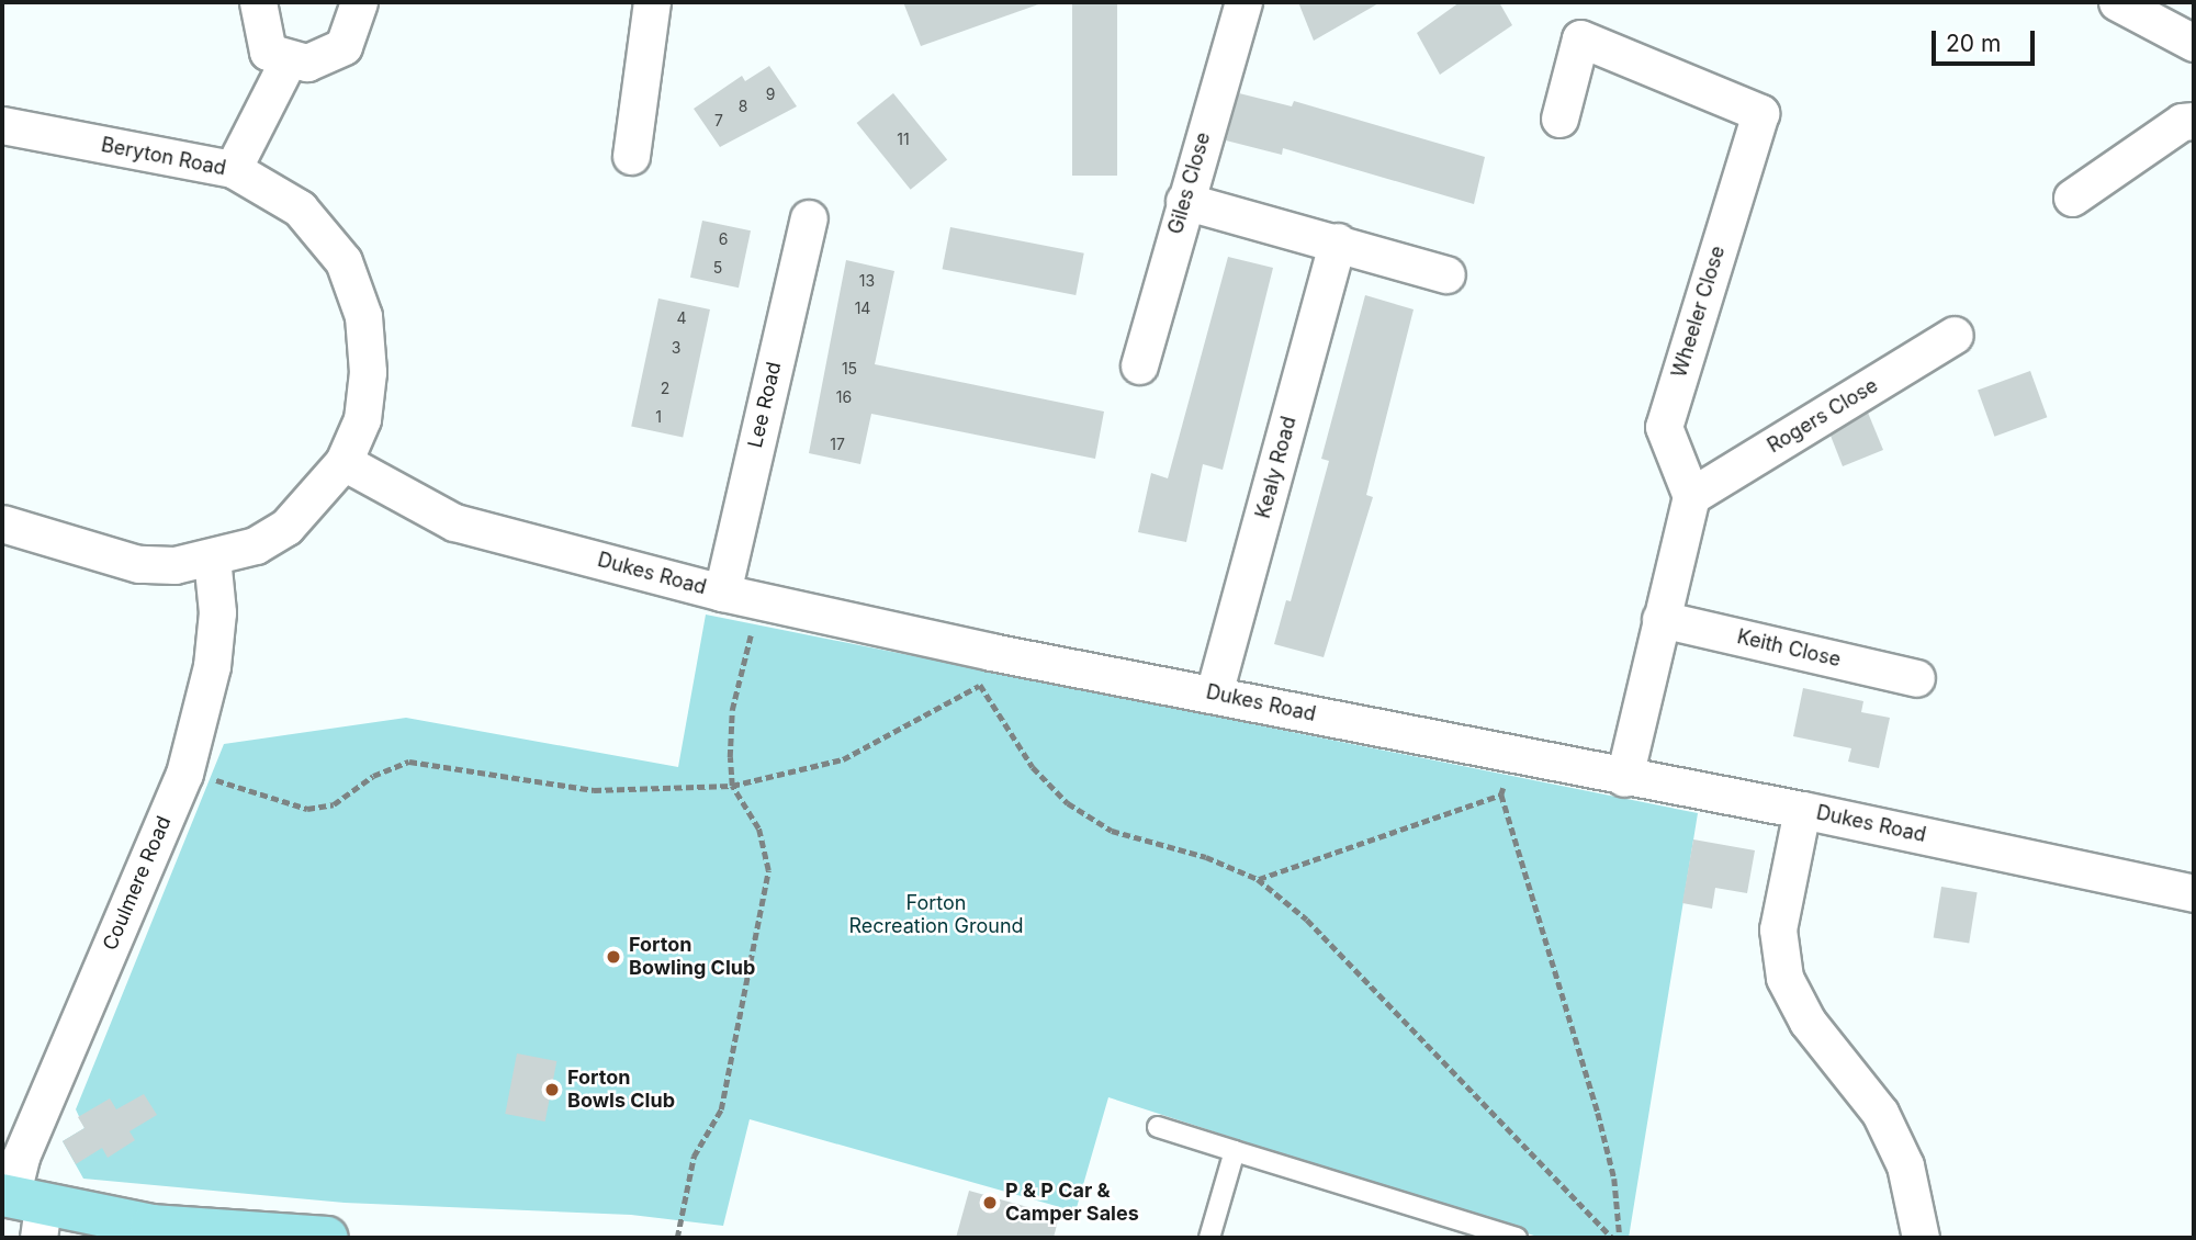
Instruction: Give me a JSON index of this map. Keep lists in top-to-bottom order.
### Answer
{
  "streets": {
    "street": [
      "Beryton Road",
      "Giles Close",
      "Wheeler Close",
      "Lee Road",
      "Rogers Close",
      "Kealy Road",
      "Dukes Road",
      "Keith Close",
      "Coulmere Road"
    ]
  },
  "crossings": [
    ["Beryton Road", "Dukes Road"],
    ["Beryton Road", "Coulmere Road"],
    ["Wheeler Close", "Rogers Close"],
    ["Lee Road", "Dukes Road"],
    ["Kealy Road", "Dukes Road"]
  ],
  "parks": ["Forton Recreation Ground"],
  "places": ["Forton Bowling Club", "Forton Bowls Club", "P & P Car & Camper Sales"],
  "house_numbers": [
    "9",
    "8",
    "7",
    "11",
    "6",
    "5",
    "13",
    "14",
    "4",
    "3",
    "15",
    "2",
    "16",
    "1",
    "17"
  ],
  "scale_bar": "20 m"
}
